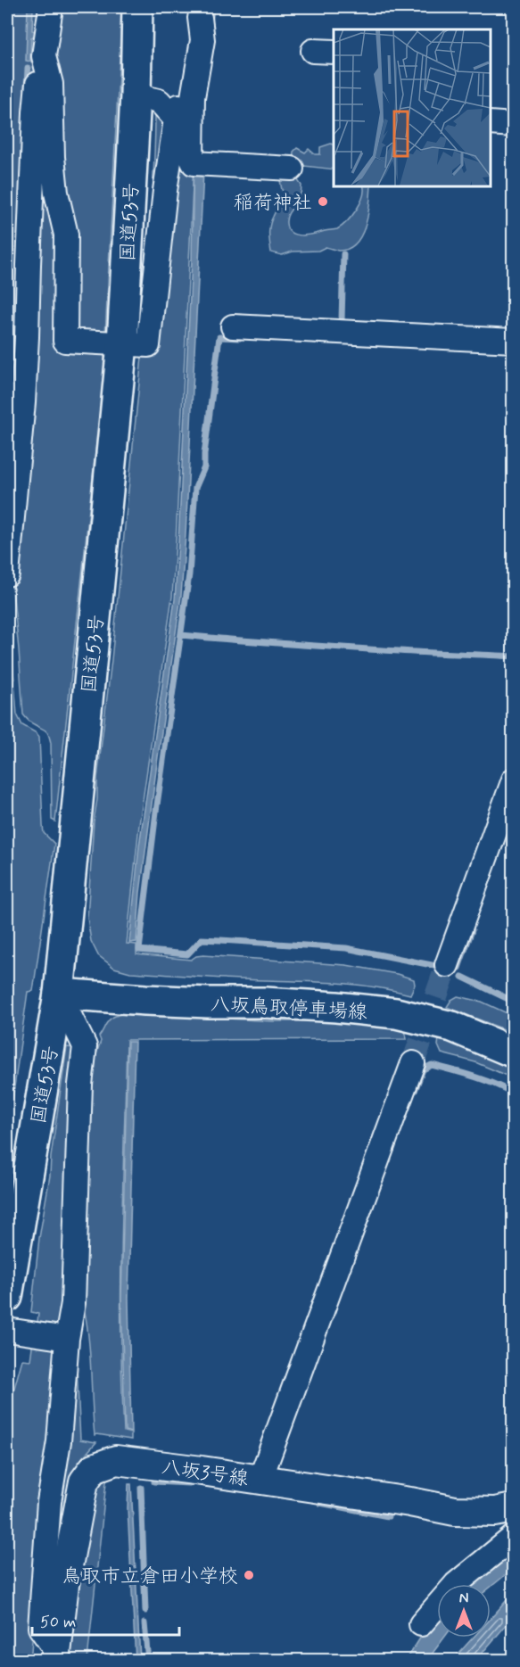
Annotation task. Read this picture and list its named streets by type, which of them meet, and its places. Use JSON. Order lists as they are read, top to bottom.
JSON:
{
  "streets": {
    "main road": ["国道53号", "八坂鳥取停車場線"],
    "street": ["八坂3号線"]
  },
  "crossings": [
    ["国道53号", "八坂鳥取停車場線"]
  ],
  "places": ["稲荷神社", "鳥取市立倉田小学校"],
  "scale_bar": "50 m",
  "north": "top"
}
